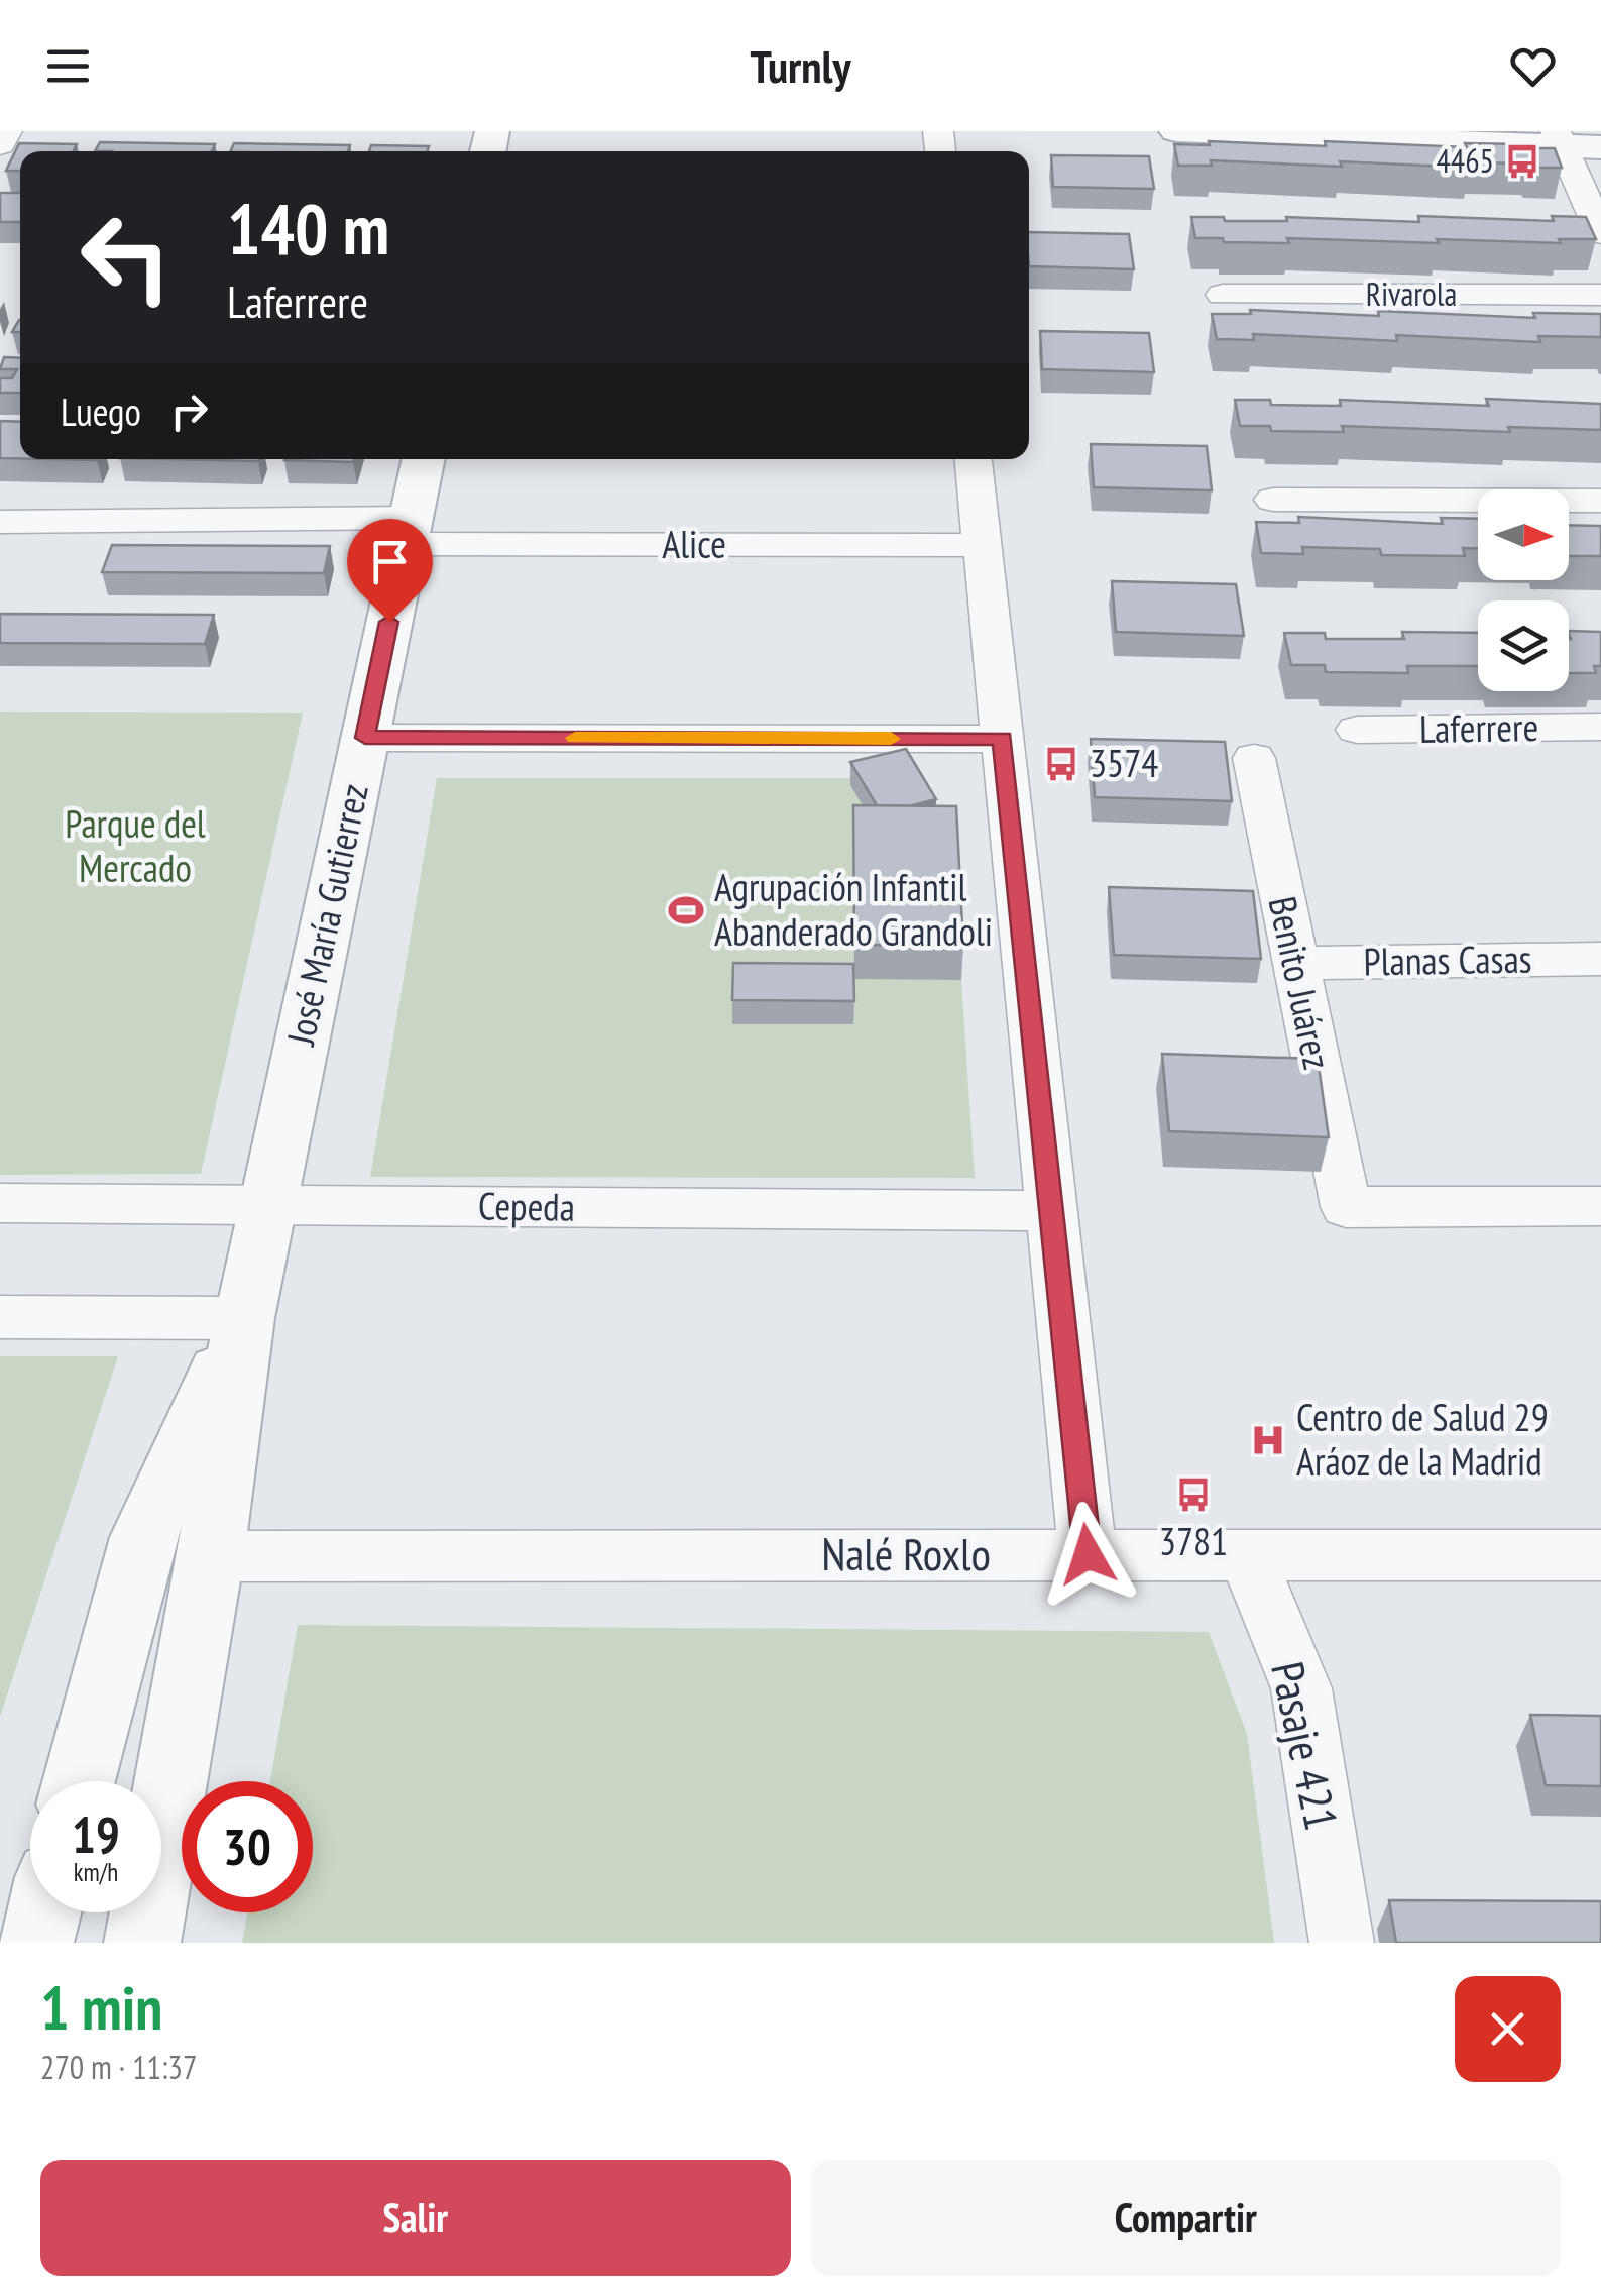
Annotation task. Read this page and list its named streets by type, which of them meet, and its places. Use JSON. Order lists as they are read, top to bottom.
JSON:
{
  "streets": {
    "street": [
      "Rivarola",
      "Alice",
      "Laferrere",
      "José María Gutierrez",
      "Planas Casas",
      "Benito Juárez",
      "Cepeda",
      "Nalé Roxlo",
      "Pasaje 421"
    ]
  },
  "crossings": [
    ["Alice", "José María Gutierrez"],
    ["José María Gutierrez", "Cepeda"],
    ["José María Gutierrez", "Nalé Roxlo"],
    ["Planas Casas", "Benito Juárez"],
    ["Nalé Roxlo", "Pasaje 421"]
  ],
  "parks": ["Parque del Mercado"],
  "places": {
    "bus stop": ["4465", "3574", "3781"],
    "sports": ["Agrupación Infantil Abanderado Grandoli"],
    "hospital": ["Centro de Salud 29 Aráoz de la Madrid"]
  },
  "north": "right",
  "page": {
    "header": "Turnly",
    "turn": ["140 m", "Laferrere"],
    "then": "Luego",
    "speed": "19 km/h",
    "limit": "30",
    "heading": ["1 min", "270 m · 11:37"],
    "buttons": ["Salir", "Compartir"]
  }
}
